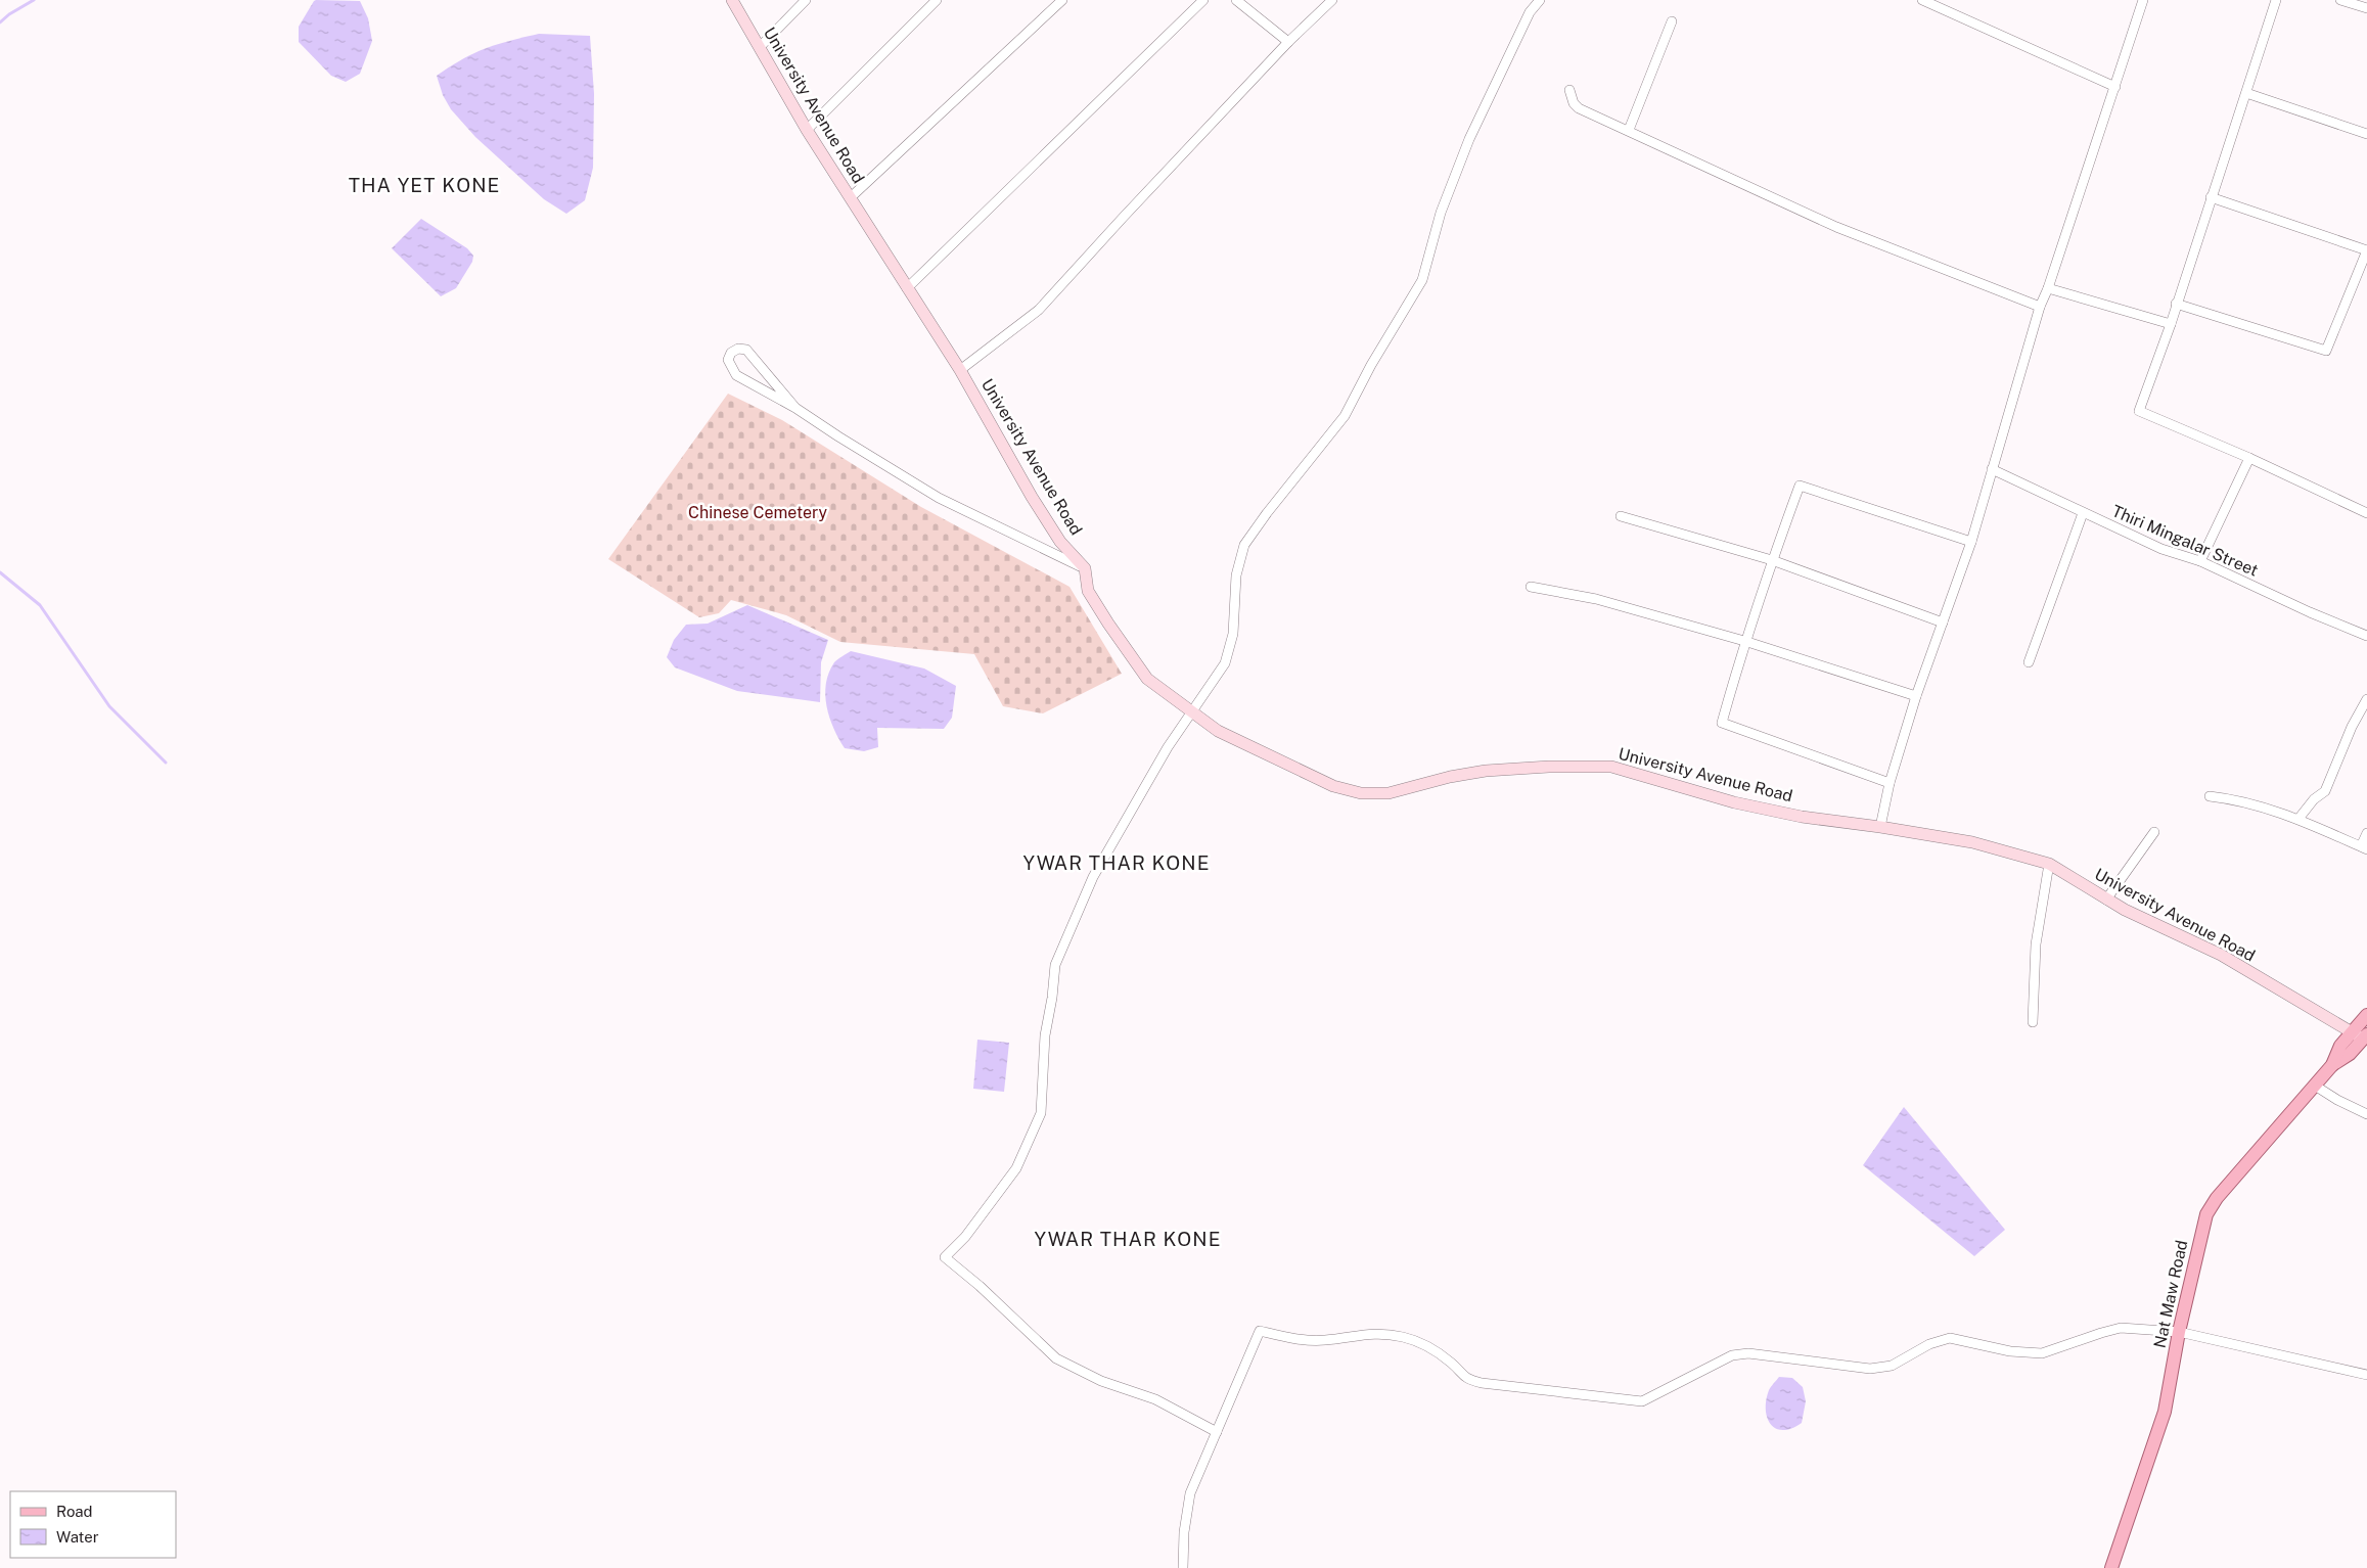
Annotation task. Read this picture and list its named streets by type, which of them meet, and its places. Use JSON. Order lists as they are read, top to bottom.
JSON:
{
  "streets": {
    "main road": ["University Avenue Road", "Nat Maw Road"],
    "street": ["Thiri Mingalar Street"]
  },
  "crossings": [
    ["University Avenue Road", "Nat Maw Road"]
  ],
  "districts": ["THA YET KONE", "YWAR THAR KONE", "YWAR THAR KONE"],
  "parks": ["Chinese Cemetery"],
  "legend": ["Road", "Water"]
}
